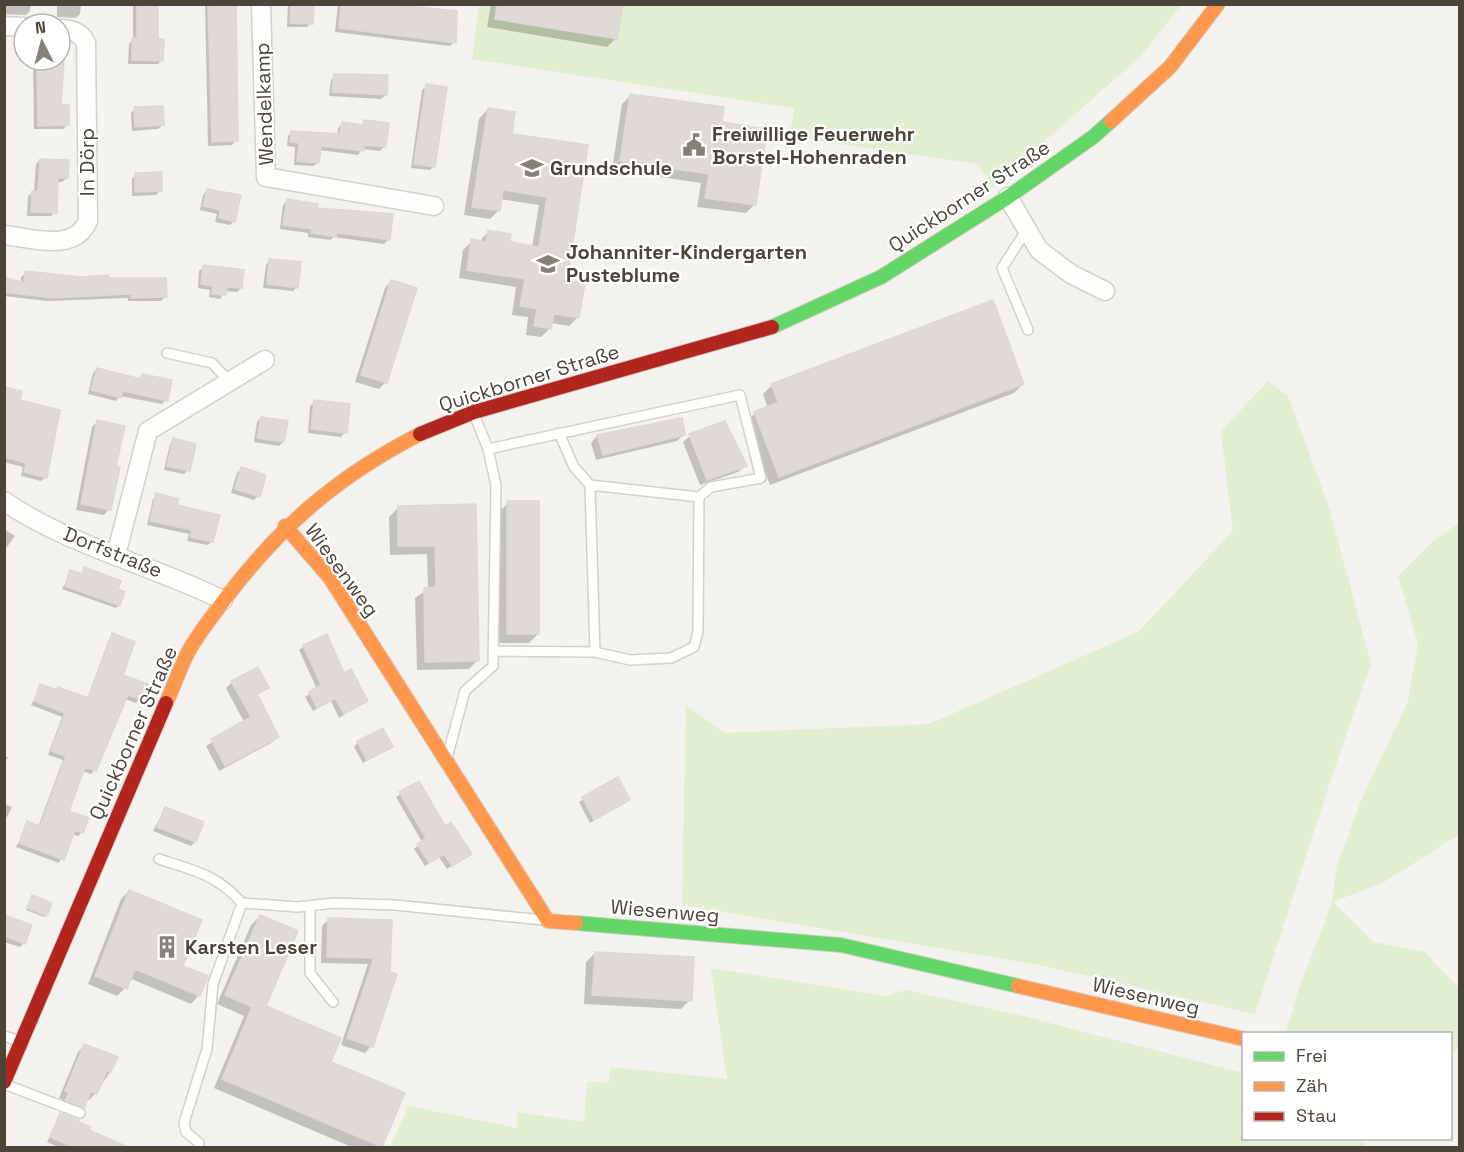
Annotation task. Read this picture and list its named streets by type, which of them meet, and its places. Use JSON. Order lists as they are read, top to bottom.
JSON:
{
  "streets": {
    "main road": ["Quickborner Straße", "Wiesenweg"],
    "street": ["Wendelkamp", "In Dörp", "Dorfstraße"]
  },
  "crossings": [
    ["Quickborner Straße", "Dorfstraße"],
    ["Quickborner Straße", "Wiesenweg"]
  ],
  "places": {
    "public building": ["Freiwillige Feuerwehr Borstel-Hohenraden"],
    "school or university": ["Grundschule", "Johanniter-Kindergarten Pusteblume"],
    "building": ["Karsten Leser"]
  },
  "legend": ["Frei", "Zäh", "Stau"],
  "north": "top"
}
